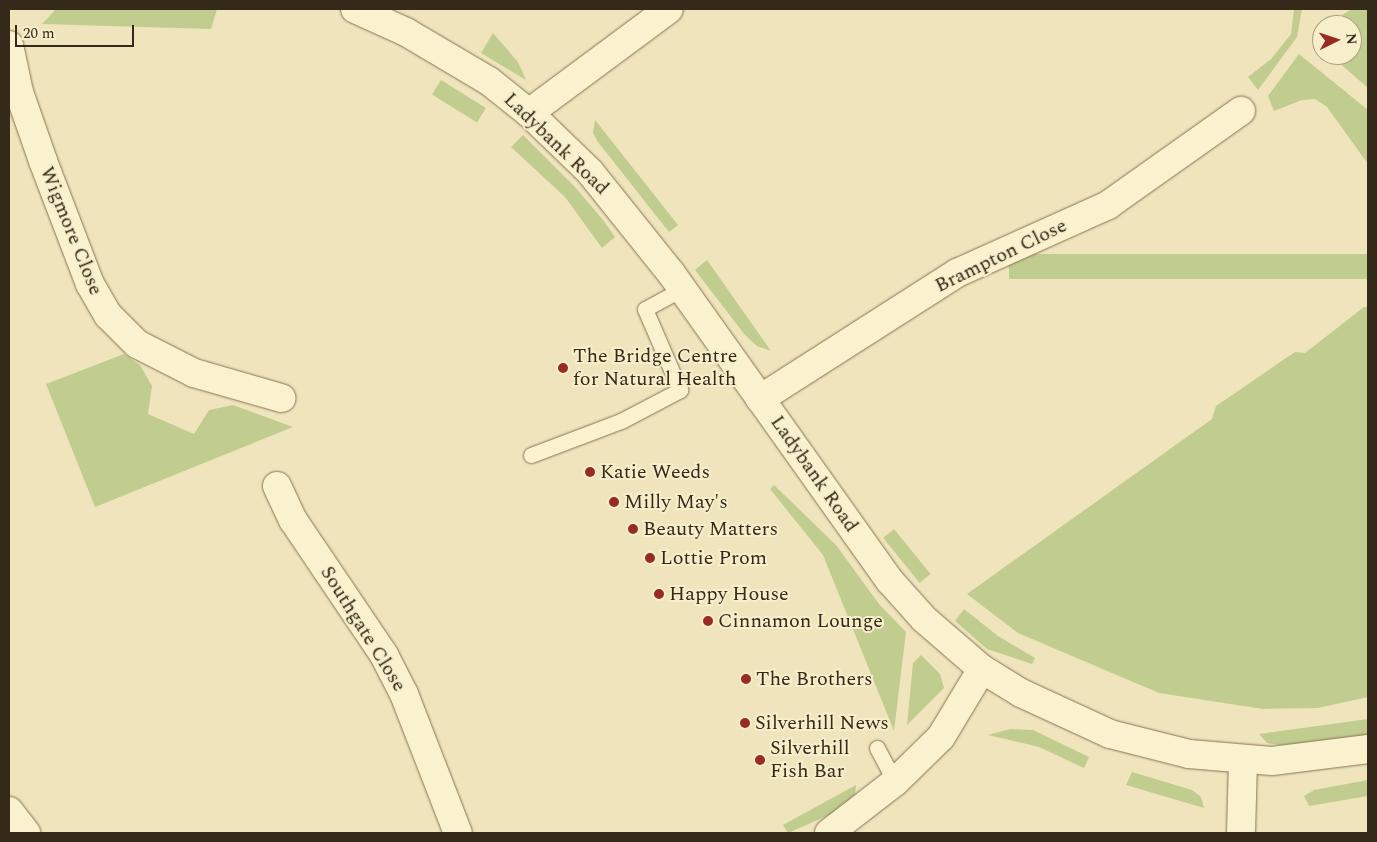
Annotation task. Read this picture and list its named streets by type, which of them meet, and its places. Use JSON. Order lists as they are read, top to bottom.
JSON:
{
  "streets": {
    "street": [
      "Ladybank Road",
      "Wigmore Close",
      "Brampton Close",
      "Southgate Close"
    ]
  },
  "crossings": [
    ["Ladybank Road", "Brampton Close"]
  ],
  "places": [
    "The Bridge Centre for Natural Health",
    "Katie Weeds",
    "Milly May's",
    "Beauty Matters",
    "Lottie Prom",
    "Happy House",
    "Cinnamon Lounge",
    "The Brothers",
    "Silverhill News",
    "Silverhill Fish Bar"
  ],
  "scale_bar": "20 m",
  "north": "right"
}
